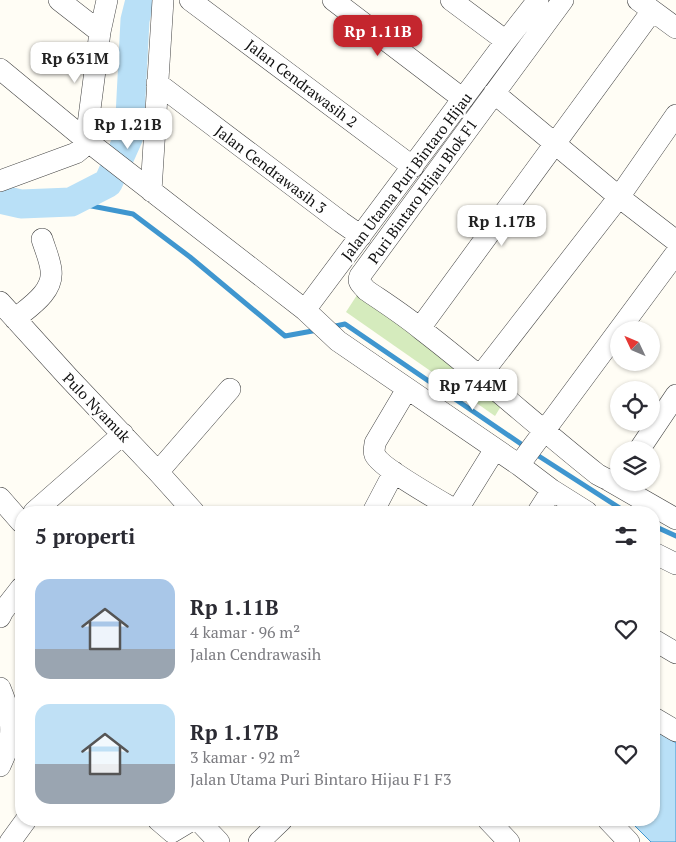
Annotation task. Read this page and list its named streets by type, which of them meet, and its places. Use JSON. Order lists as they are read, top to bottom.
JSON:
{
  "streets": {
    "street": [
      "Jalan Cendrawasih 2",
      "Jalan Cendrawasih 3",
      "Jalan Utama Puri Bintaro Hijau",
      "Puri Bintaro Hijau Blok F1",
      "Pulo Nyamuk"
    ]
  },
  "crossings": [
    ["Jalan Cendrawasih 2", "Jalan Utama Puri Bintaro Hijau"],
    ["Jalan Cendrawasih 3", "Jalan Utama Puri Bintaro Hijau"]
  ],
  "north": "top left",
  "page": {
    "price": [
      "Rp 1.11B",
      "Rp 631M",
      "Rp 1.21B",
      "Rp 1.17B",
      "Rp 744M"
    ],
    "heading": "5 properti",
    "list": [
      {
        "name": "Rp 1.11B",
        "note": "4 kamar · 96 m² · Jalan Cendrawasih"
      },
      {
        "name": "Rp 1.17B",
        "note": "3 kamar · 92 m² · Jalan Utama Puri Bintaro Hijau F1 F3"
      }
    ]
  }
}
